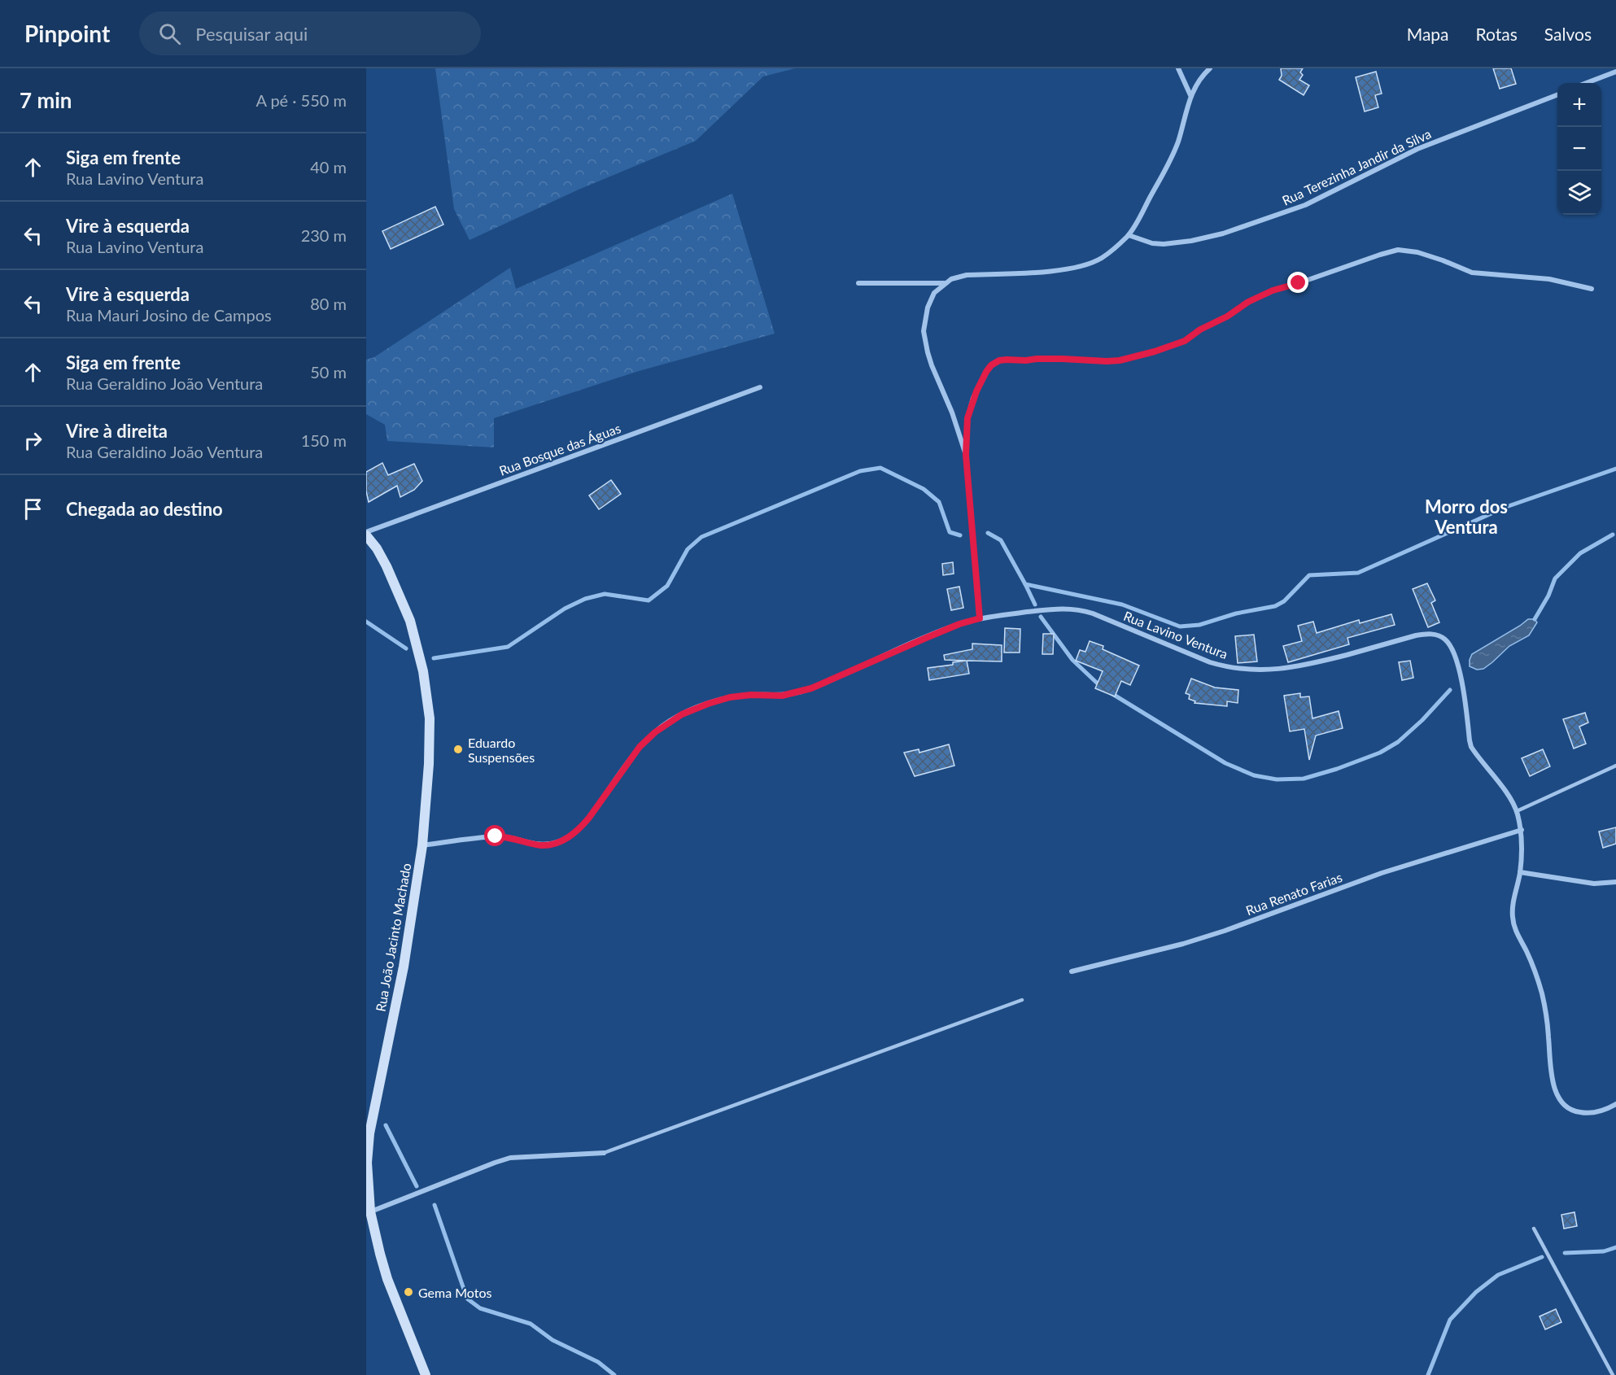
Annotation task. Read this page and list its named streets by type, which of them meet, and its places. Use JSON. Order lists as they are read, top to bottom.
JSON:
{
  "streets": {
    "main road": ["Rua João Jacinto Machado"],
    "street": [
      "Rua Terezinha Jandir da Silva",
      "Rua Bosque das Águas",
      "Rua Lavino Ventura",
      "Rua Renato Farias"
    ]
  },
  "crossings": [
    ["Rua Bosque das Águas", "Rua João Jacinto Machado"],
    ["Rua Lavino Ventura", "Rua Renato Farias"],
    ["Rua Lavino Ventura", "Rua João Jacinto Machado"]
  ],
  "districts": ["Morro dos Ventura"],
  "places": ["Eduardo Suspensões", "Gema Motos"],
  "page": {
    "header": "Pinpoint",
    "search": "Pesquisar aqui",
    "nav": ["Mapa", "Rotas", "Salvos"],
    "heading": ["7 min", "A pé · 550 m"],
    "map_buttons": ["+", "−"],
    "list": [
      ["Siga em frente", "Rua Lavino Ventura", "40 m"],
      ["Vire à esquerda", "Rua Lavino Ventura", "230 m"],
      ["Vire à esquerda", "Rua Mauri Josino de Campos", "80 m"],
      ["Siga em frente", "Rua Geraldino João Ventura", "50 m"],
      ["Vire à direita", "Rua Geraldino João Ventura", "150 m"],
      "Chegada ao destino"
    ]
  }
}
